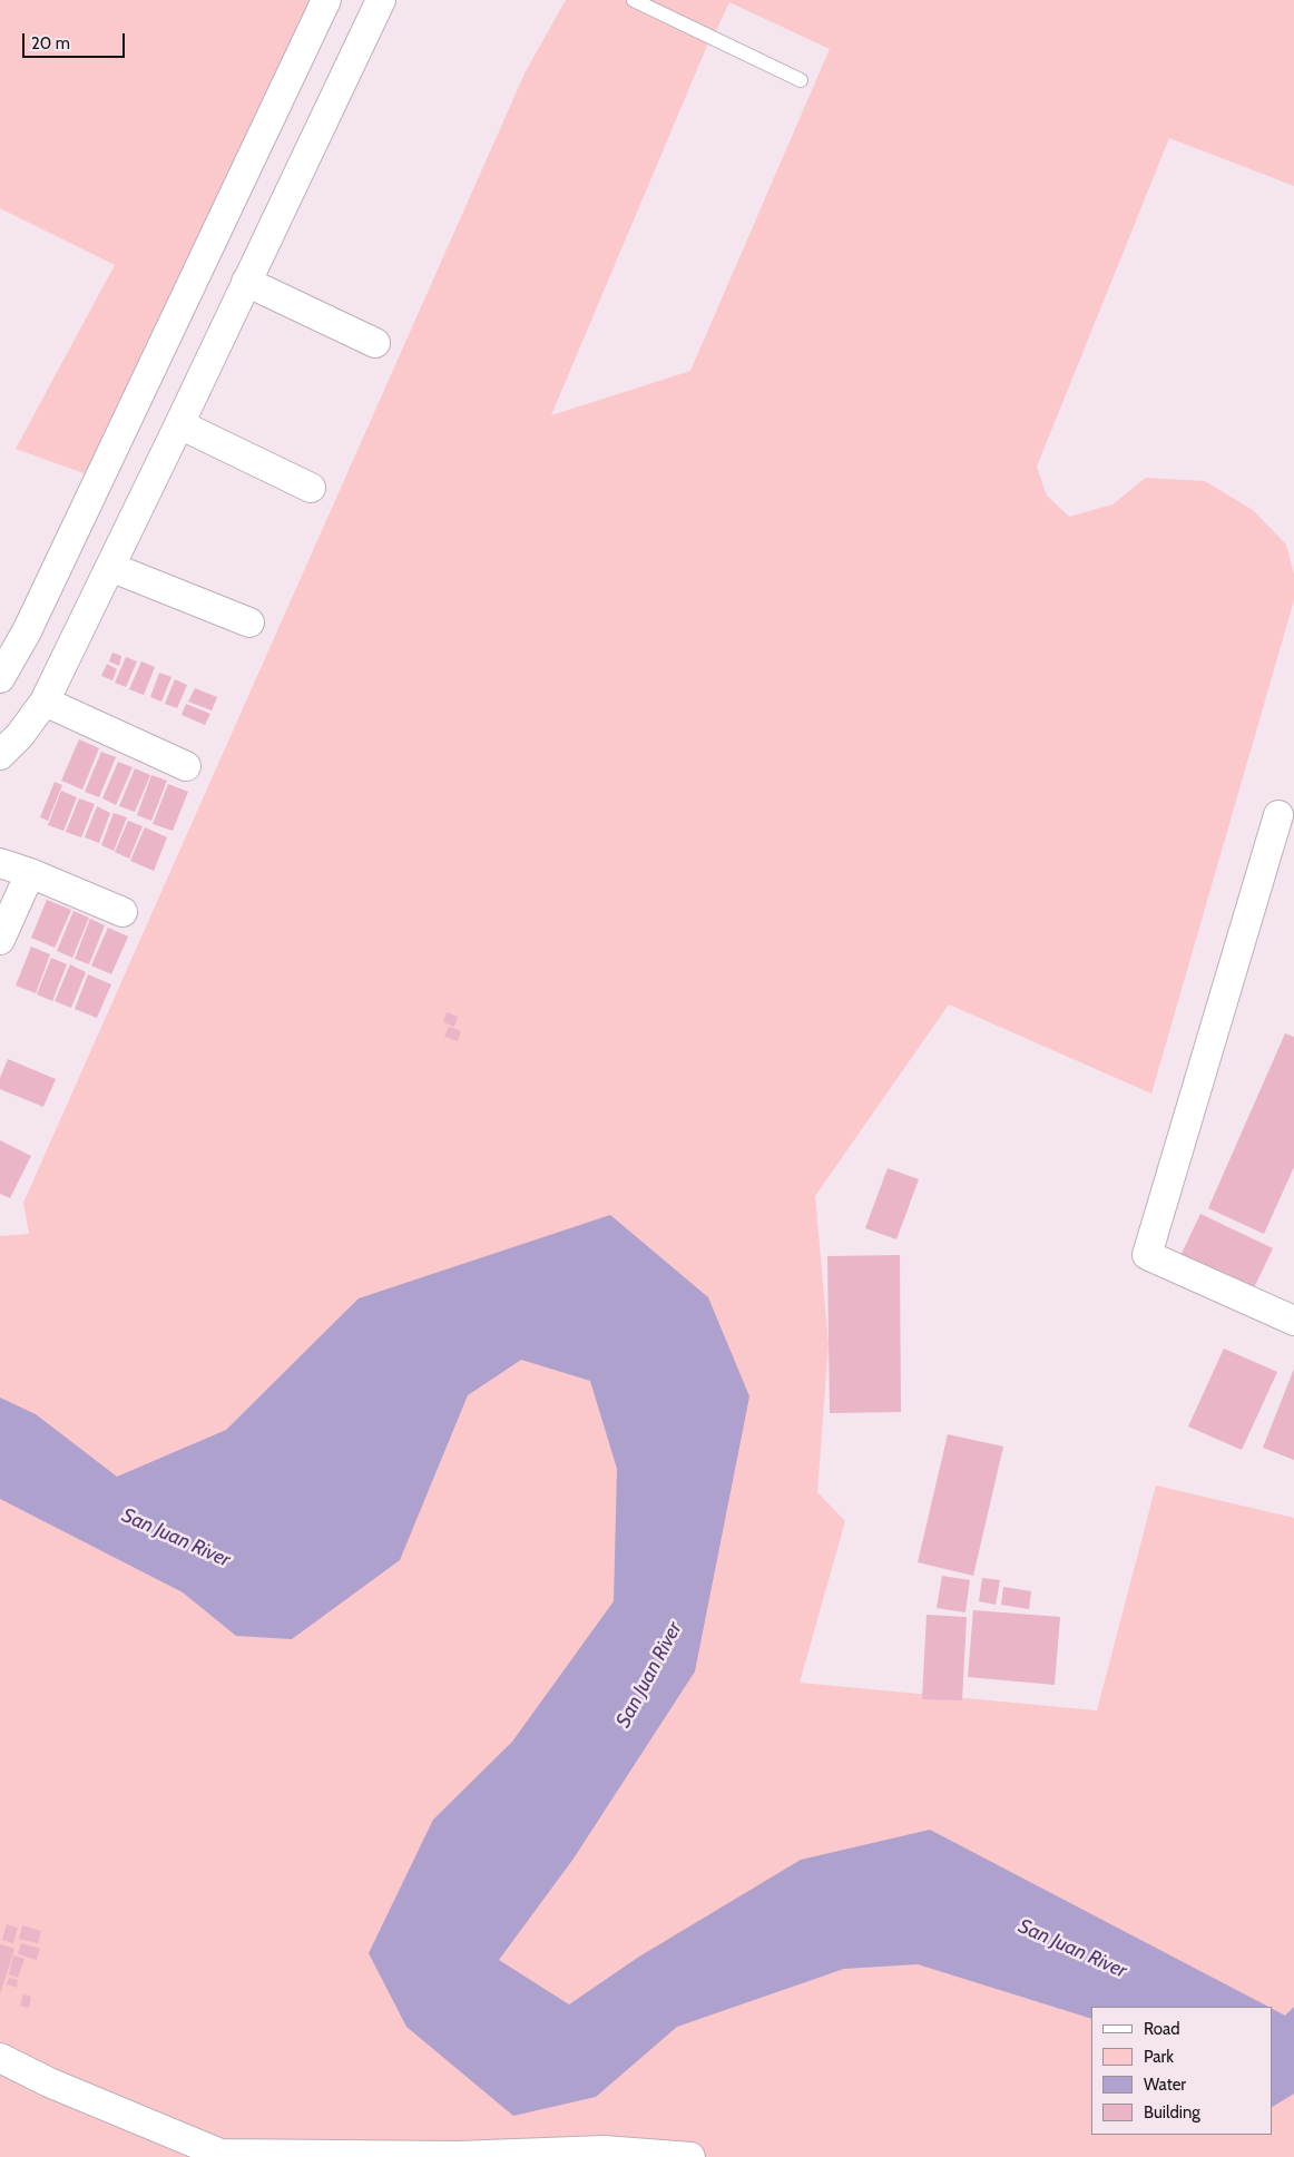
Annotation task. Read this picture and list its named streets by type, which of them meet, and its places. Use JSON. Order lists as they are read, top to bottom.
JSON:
{
  "water": ["San Juan River"],
  "legend": [
    "Road",
    "Park",
    "Water",
    "Building"
  ],
  "scale_bar": "20 m"
}
